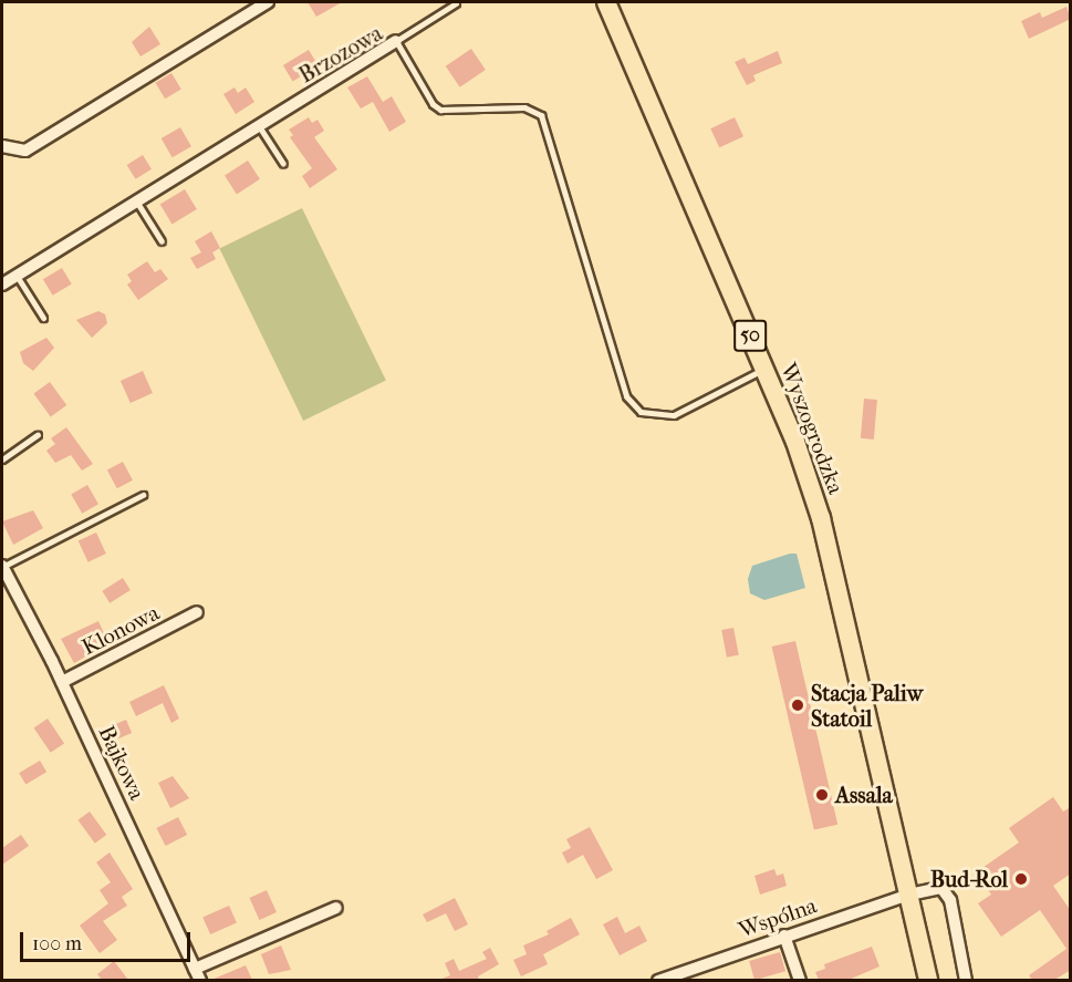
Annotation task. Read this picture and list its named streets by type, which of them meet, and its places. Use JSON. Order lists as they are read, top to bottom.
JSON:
{
  "streets": {
    "main road": ["50", "Wyszogrodzka"],
    "street": [
      "Brzozowa",
      "Klonowa",
      "Bajkowa",
      "Wspólna"
    ]
  },
  "crossings": [
    ["Brzozowa", "Wyszogrodzka"],
    ["Wyszogrodzka", "Wspólna"],
    ["Klonowa", "Bajkowa"]
  ],
  "places": ["Stacja Paliw Statoil", "Assala", "Bud-Rol"],
  "scale_bar": "100 m"
}
